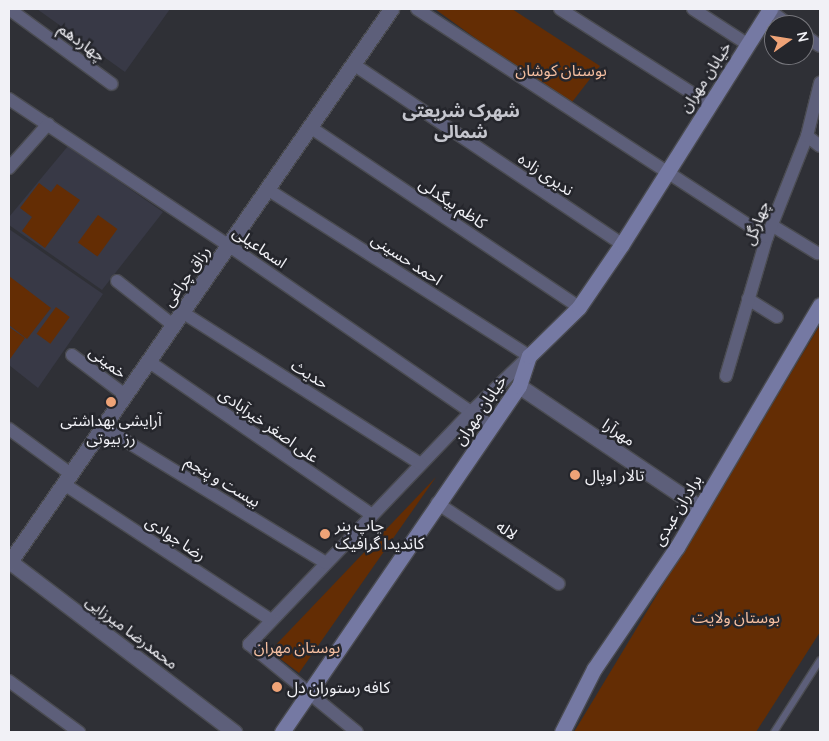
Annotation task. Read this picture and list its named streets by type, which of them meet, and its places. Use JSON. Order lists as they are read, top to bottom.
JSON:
{
  "streets": {
    "main road": ["خیابان مهران", "برادران عبدی"],
    "street": [
      "چهاردهم",
      "ندیری زاده",
      "کاظم بیگدلی",
      "چهارگل",
      "اسماعیلی",
      "احمد حسینی",
      "رزاق چراغی",
      "خمینی",
      "حدیث",
      "علی اصغر خیرآبادی",
      "مهرآرا",
      "بیست و پنجم",
      "لاله",
      "رضا جوادی",
      "محمدرضا میرزایی"
    ]
  },
  "crossings": [
    ["خیابان مهران", "ندیری زاده"],
    ["خیابان مهران", "کاظم بیگدلی"],
    ["خیابان مهران", "اسماعیلی"],
    ["خیابان مهران", "احمد حسینی"],
    ["خیابان مهران", "مهرآرا"],
    ["خیابان مهران", "لاله"],
    ["ندیری زاده", "رزاق چراغی"],
    ["کاظم بیگدلی", "رزاق چراغی"],
    ["اسماعیلی", "رزاق چراغی"],
    ["احمد حسینی", "رزاق چراغی"],
    ["رزاق چراغی", "خمینی"],
    ["رزاق چراغی", "حدیث"],
    ["رزاق چراغی", "علی اصغر خیرآبادی"],
    ["رزاق چراغی", "بیست و پنجم"],
    ["رزاق چراغی", "رضا جوادی"],
    ["رزاق چراغی", "محمدرضا میرزایی"],
    ["مهرآرا", "برادران عبدی"]
  ],
  "districts": ["شهرک شریعتی شمالی"],
  "parks": ["بوستان کوشان", "بوستان ولایت", "بوستان مهران"],
  "places": [
    "آرایشی بهداشتی رز بیوتی",
    "تالار اوپال",
    "چاپ بنر کاندیدا گرافیک",
    "کافه رستوران دل"
  ],
  "north": "right"
}
